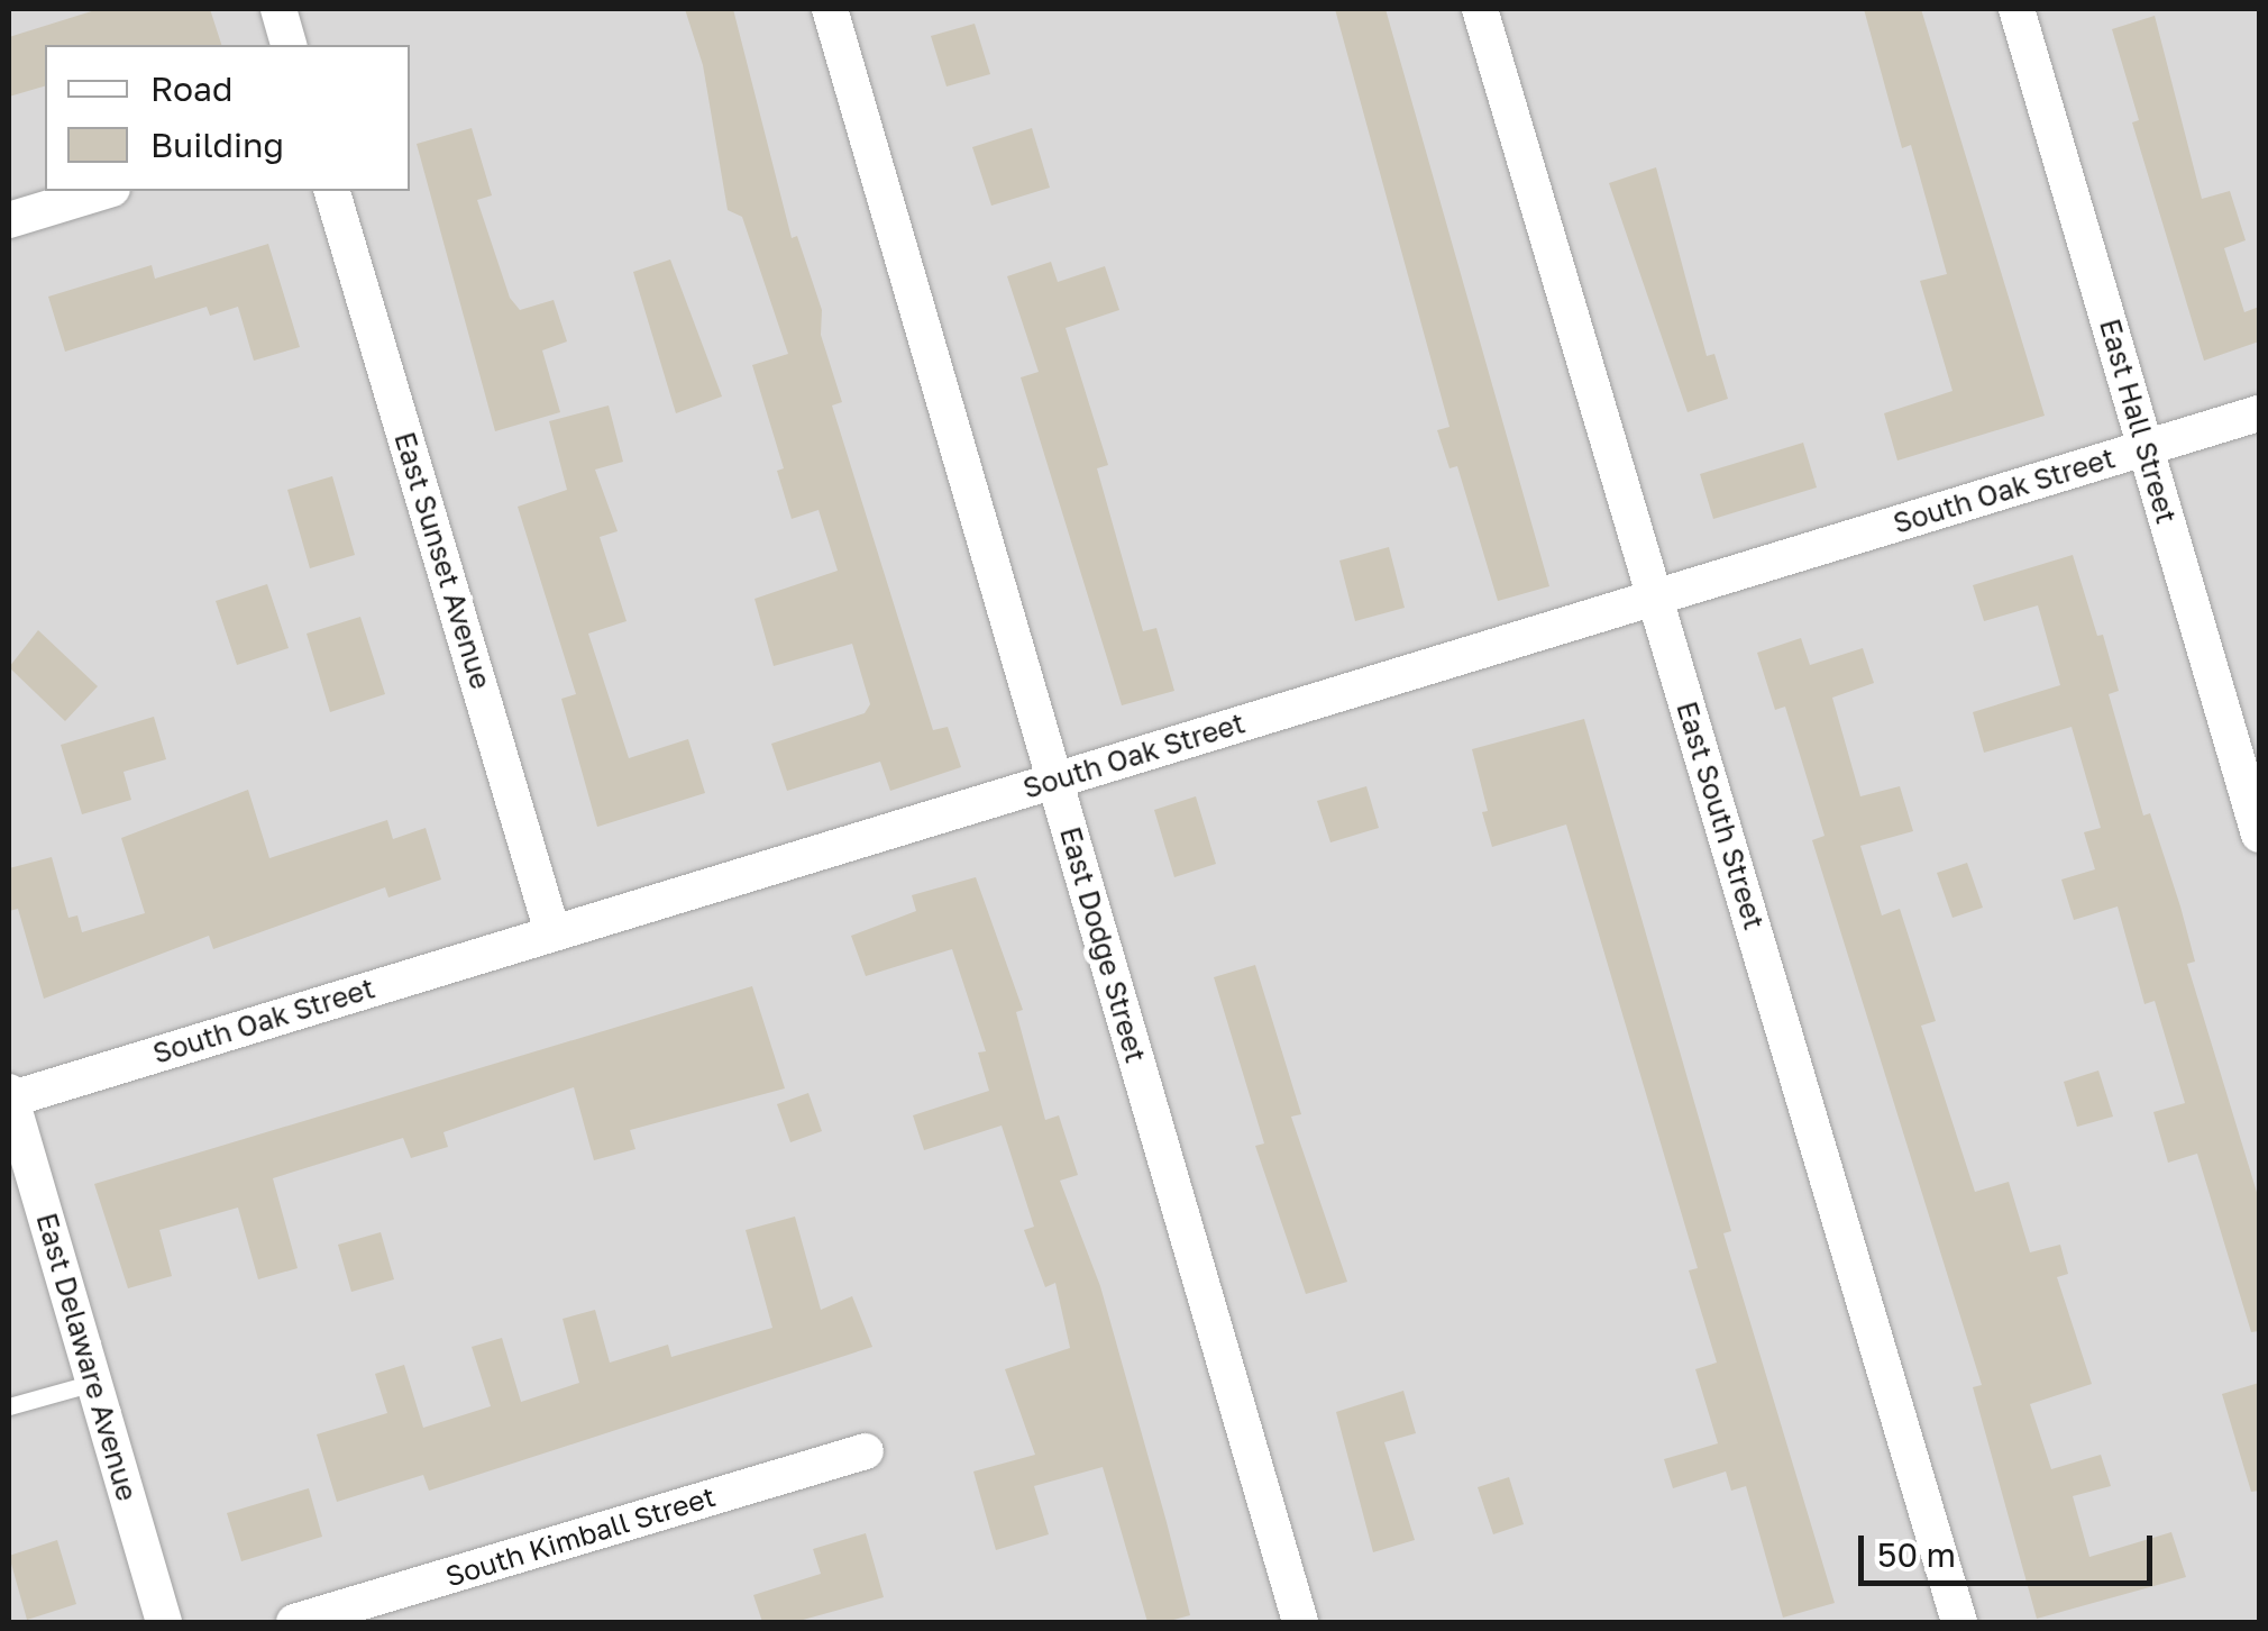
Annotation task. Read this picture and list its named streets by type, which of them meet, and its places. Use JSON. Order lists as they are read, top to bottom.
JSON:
{
  "streets": {
    "street": [
      "East Hall Street",
      "South Oak Street",
      "East Sunset Avenue",
      "East South Street",
      "East Dodge Street",
      "East Delaware Avenue",
      "South Kimball Street"
    ]
  },
  "crossings": [
    ["East Hall Street", "South Oak Street"],
    ["South Oak Street", "East Sunset Avenue"],
    ["South Oak Street", "East South Street"],
    ["South Oak Street", "East Dodge Street"],
    ["South Oak Street", "East Delaware Avenue"]
  ],
  "legend": ["Road", "Building"],
  "scale_bar": "50 m"
}
